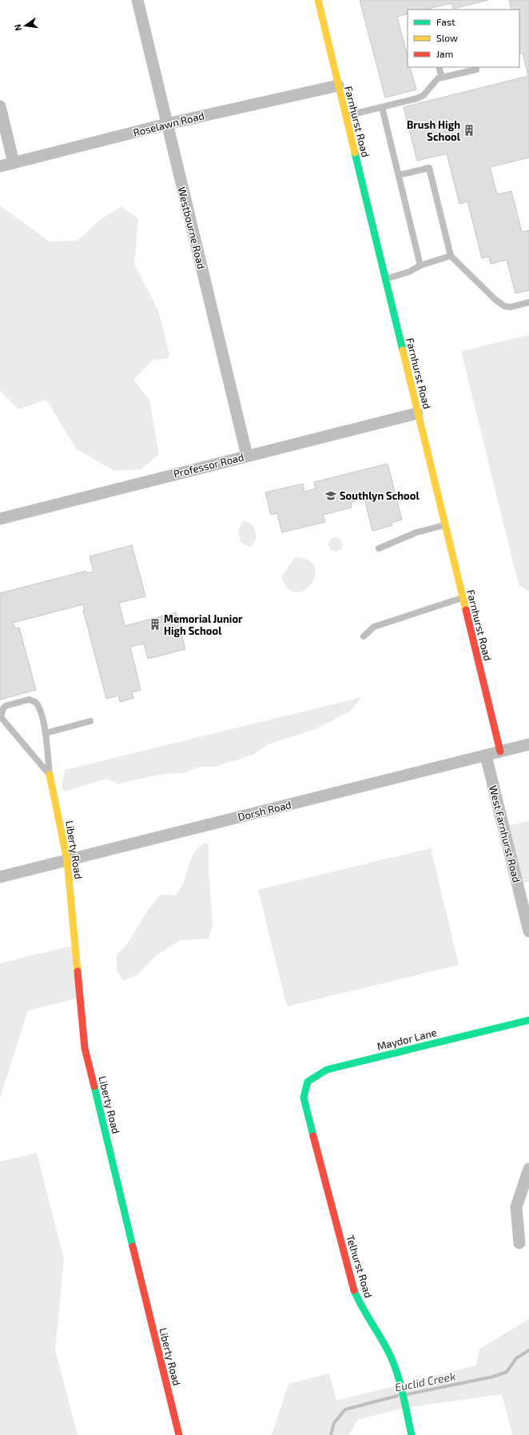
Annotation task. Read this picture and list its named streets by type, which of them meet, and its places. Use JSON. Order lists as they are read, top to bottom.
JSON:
{
  "streets": {
    "street": [
      "Farnhurst Road",
      "Roselawn Road",
      "Westbourne Road",
      "Professor Road",
      "Dorsh Road",
      "West Farnhurst Road",
      "Liberty Road",
      "Maydor Lane",
      "Telhurst Road"
    ]
  },
  "crossings": [
    ["Farnhurst Road", "Roselawn Road"],
    ["Farnhurst Road", "Professor Road"],
    ["Farnhurst Road", "Dorsh Road"],
    ["Roselawn Road", "Westbourne Road"],
    ["Westbourne Road", "Professor Road"],
    ["Dorsh Road", "West Farnhurst Road"],
    ["Dorsh Road", "Liberty Road"],
    ["Maydor Lane", "Telhurst Road"]
  ],
  "water": ["Euclid Creek"],
  "places": {
    "building": ["Brush High School", "Memorial Junior High School"],
    "school or university": ["Southlyn School"]
  },
  "legend": ["Fast", "Slow", "Jam"],
  "north": "left"
}
